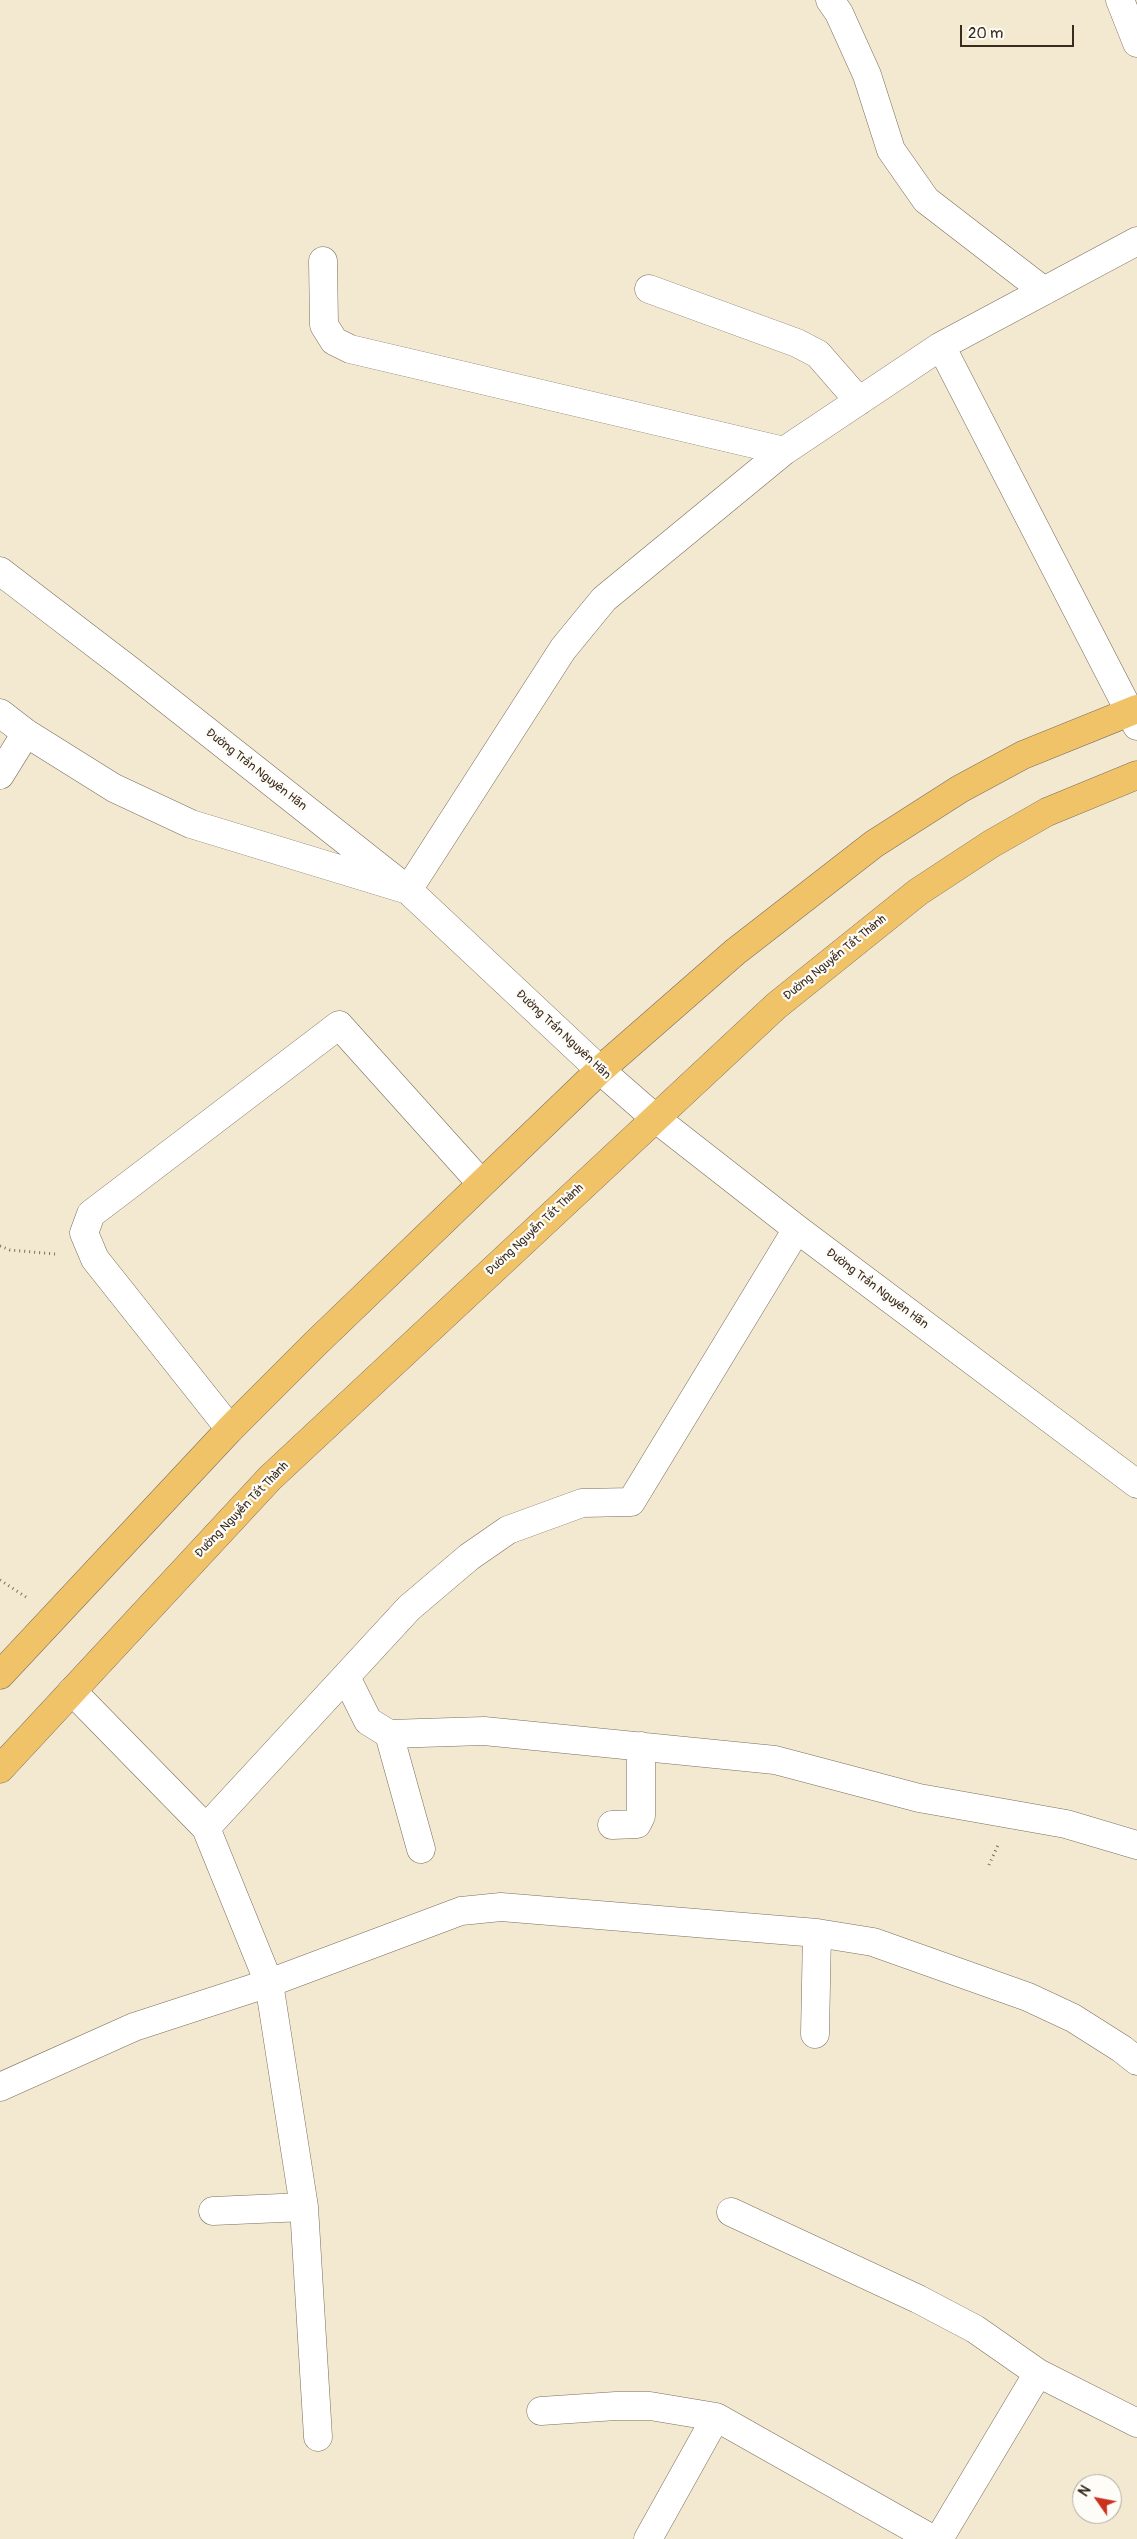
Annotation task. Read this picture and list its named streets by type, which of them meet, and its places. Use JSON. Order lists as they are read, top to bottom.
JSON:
{
  "streets": {
    "main road": ["Đường Nguyễn Tất Thành"],
    "street": ["Đường Trần Nguyên Hãn"]
  },
  "crossings": [
    ["Đường Trần Nguyên Hãn", "Đường Nguyễn Tất Thành"]
  ],
  "scale_bar": "20 m",
  "north": "top left"
}
